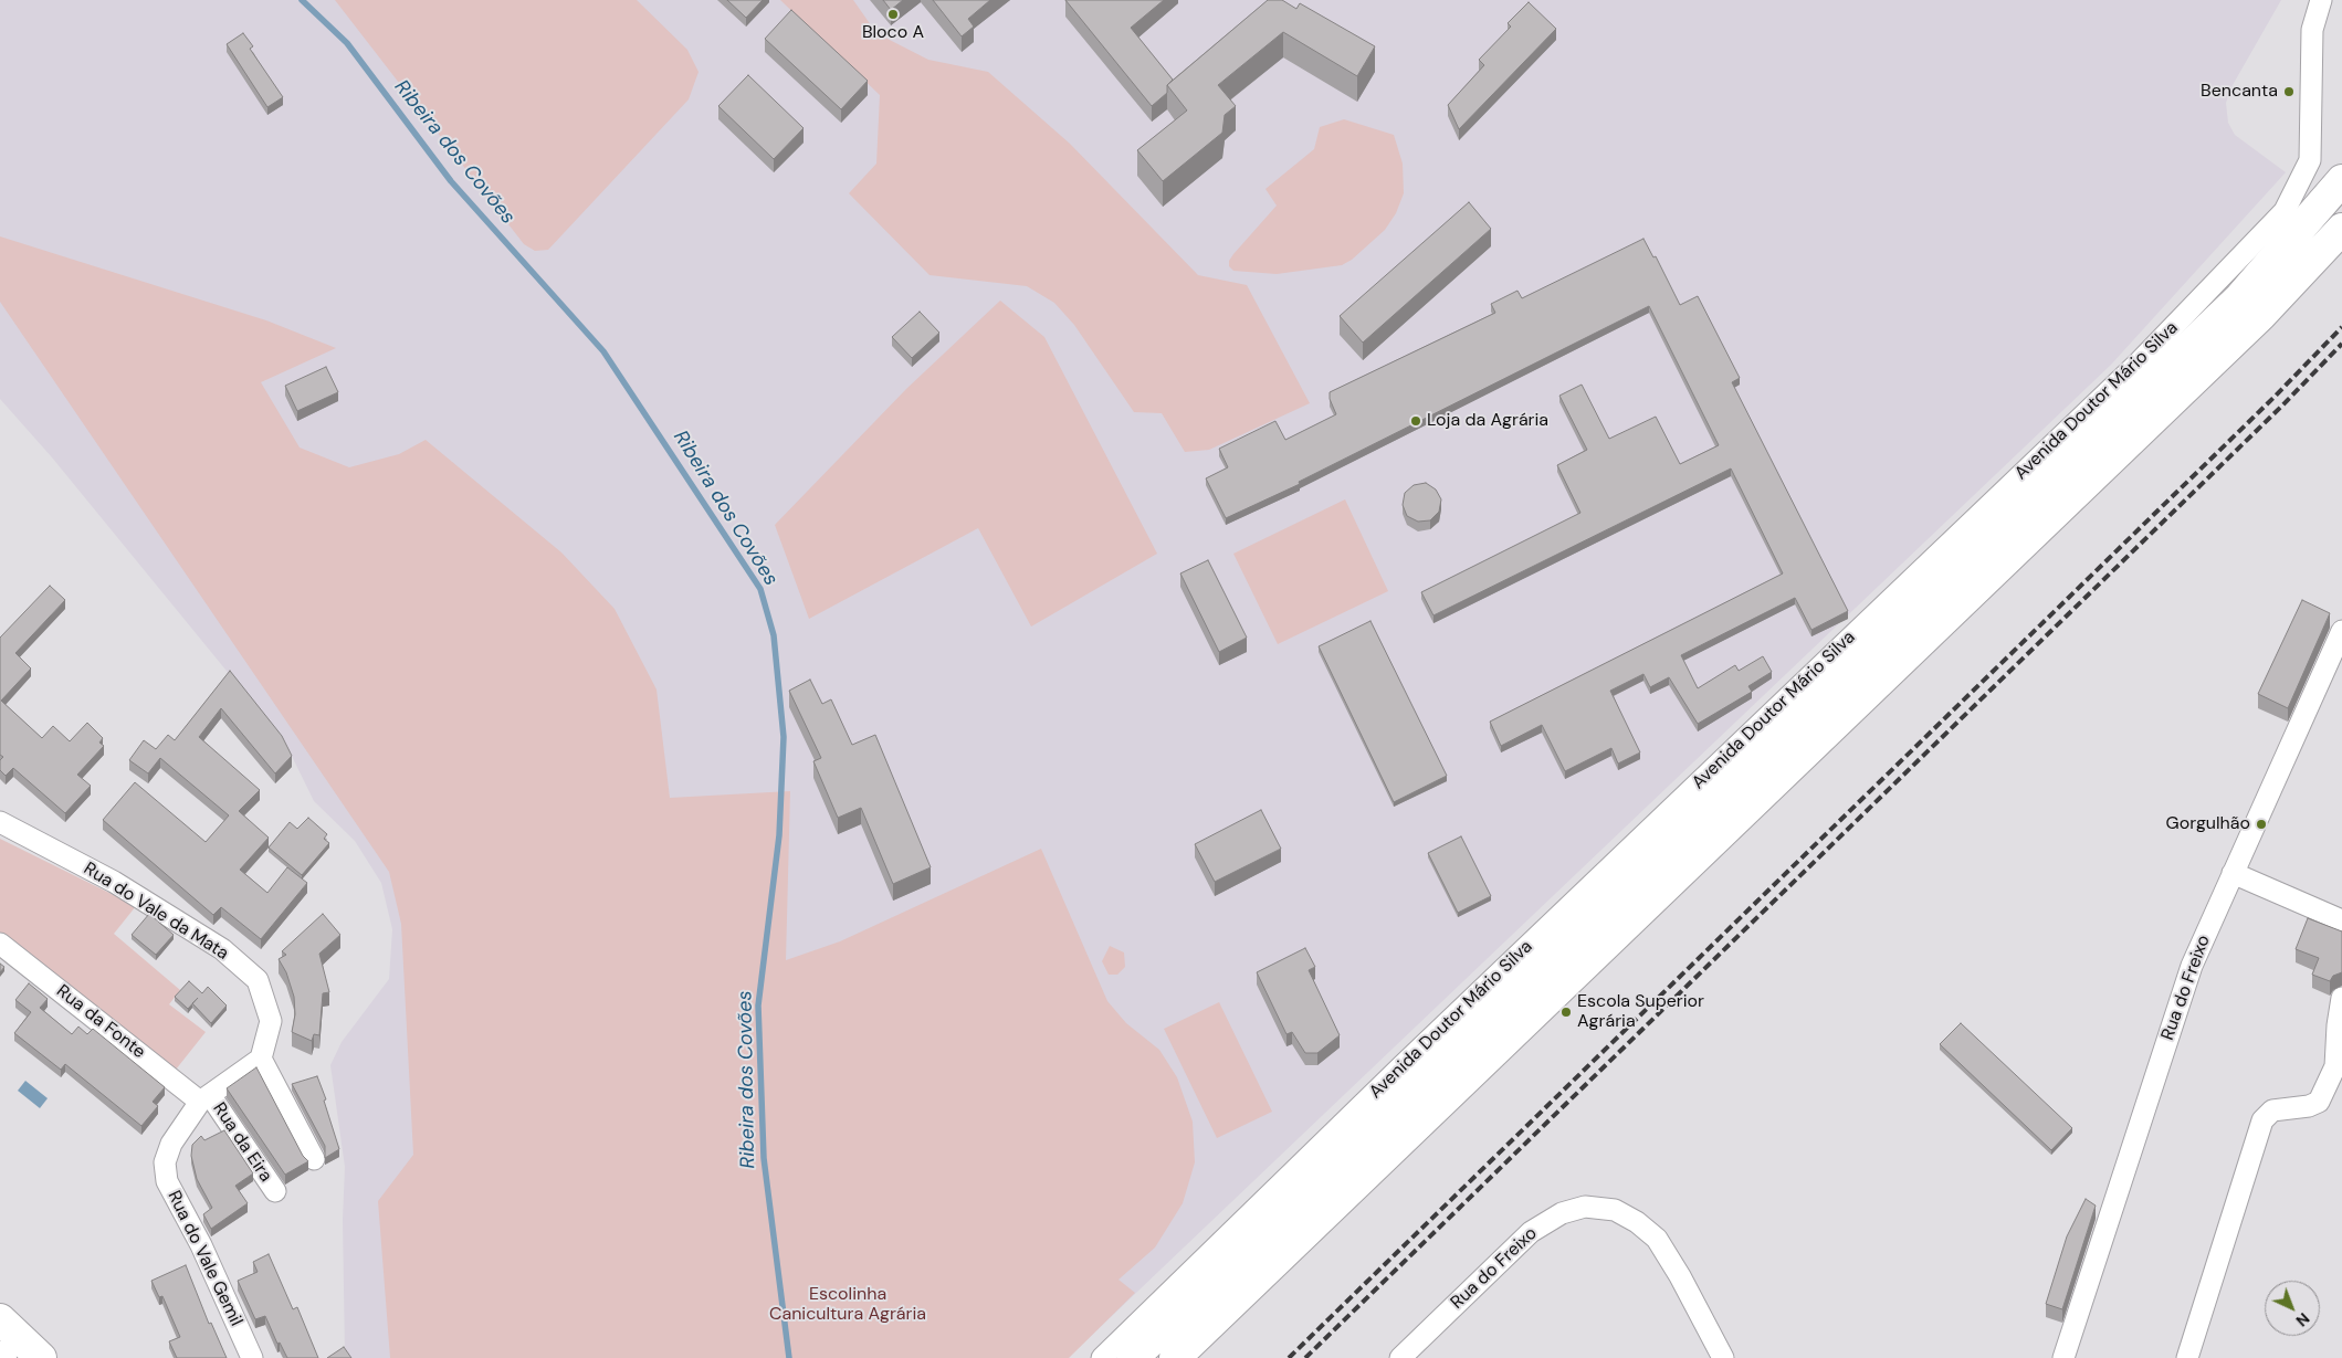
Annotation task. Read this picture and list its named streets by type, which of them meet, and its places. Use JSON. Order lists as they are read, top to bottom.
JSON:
{
  "streets": {
    "street": [
      "Avenida Doutor Mário Silva",
      "Rua do Vale da Mata",
      "Rua do Freixo",
      "Rua da Fonte",
      "Rua da Eira",
      "Rua do Vale Gemil"
    ]
  },
  "crossings": [
    ["Rua da Fonte", "Rua da Eira"],
    ["Rua da Fonte", "Rua do Vale Gemil"],
    ["Rua da Eira", "Rua do Vale Gemil"]
  ],
  "water": ["Ribeira dos Covões"],
  "parks": ["Escolinha Canicultura Agrária"],
  "places": [
    "Bloco A",
    "Bencanta",
    "Loja da Agrária",
    "Gorgulhão",
    "Escola Superior Agrária"
  ],
  "north": "bottom right"
}
